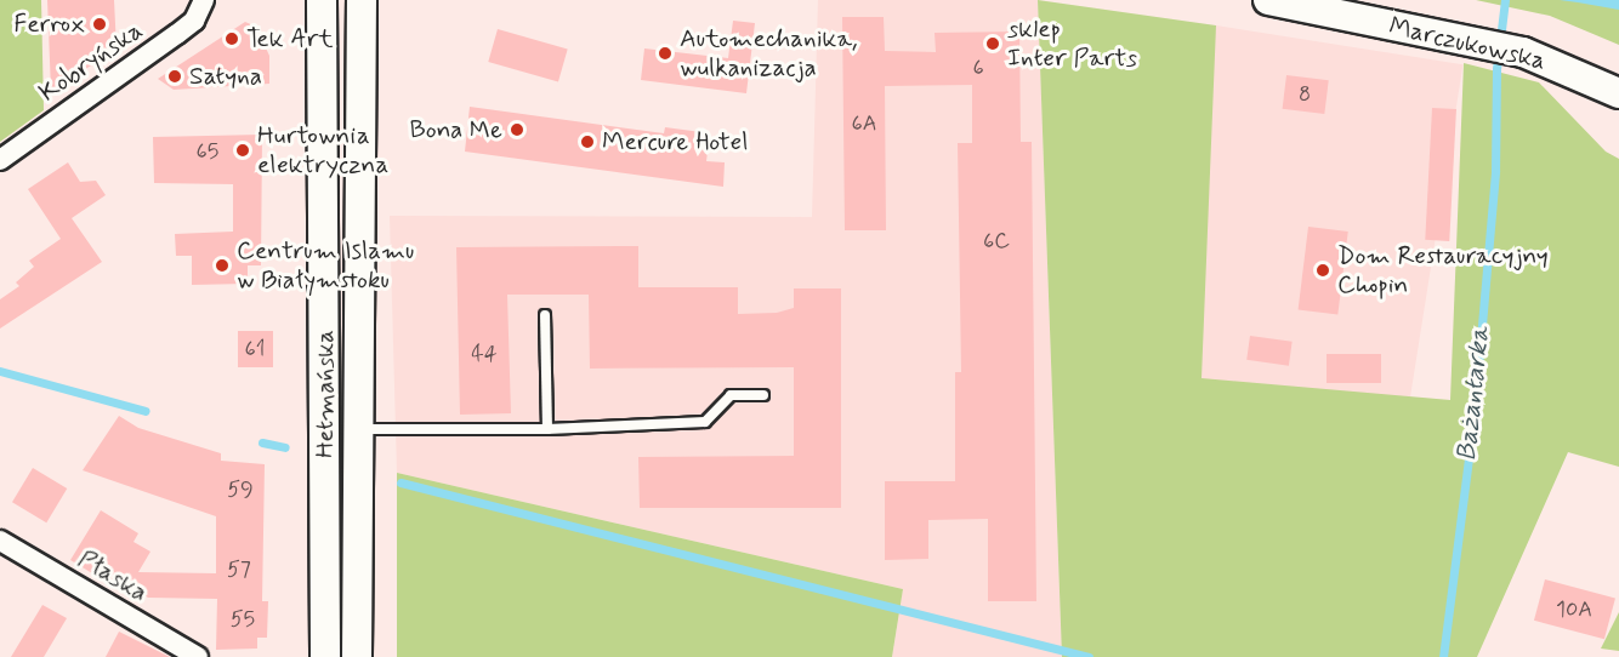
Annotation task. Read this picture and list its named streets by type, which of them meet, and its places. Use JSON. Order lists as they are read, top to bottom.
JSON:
{
  "streets": {
    "main road": ["Marczukowska", "Hetmańska"],
    "street": ["Kobryńska", "Płaska"]
  },
  "water": ["Bażantarka"],
  "places": [
    "Ferrox",
    "Tek Art",
    "sklep Inter Parts",
    "Automechanika, wulkanizacja",
    "Satyna",
    "Bona Me",
    "Mercure Hotel",
    "Hurtownia elektryczna",
    "Centrum Islamu w Białymstoku",
    "Dom Restauracyjny Chopin"
  ],
  "house_numbers": [
    "6",
    "8",
    "6A",
    "65",
    "6C",
    "61",
    "44",
    "59",
    "57",
    "10A",
    "55"
  ]
}
